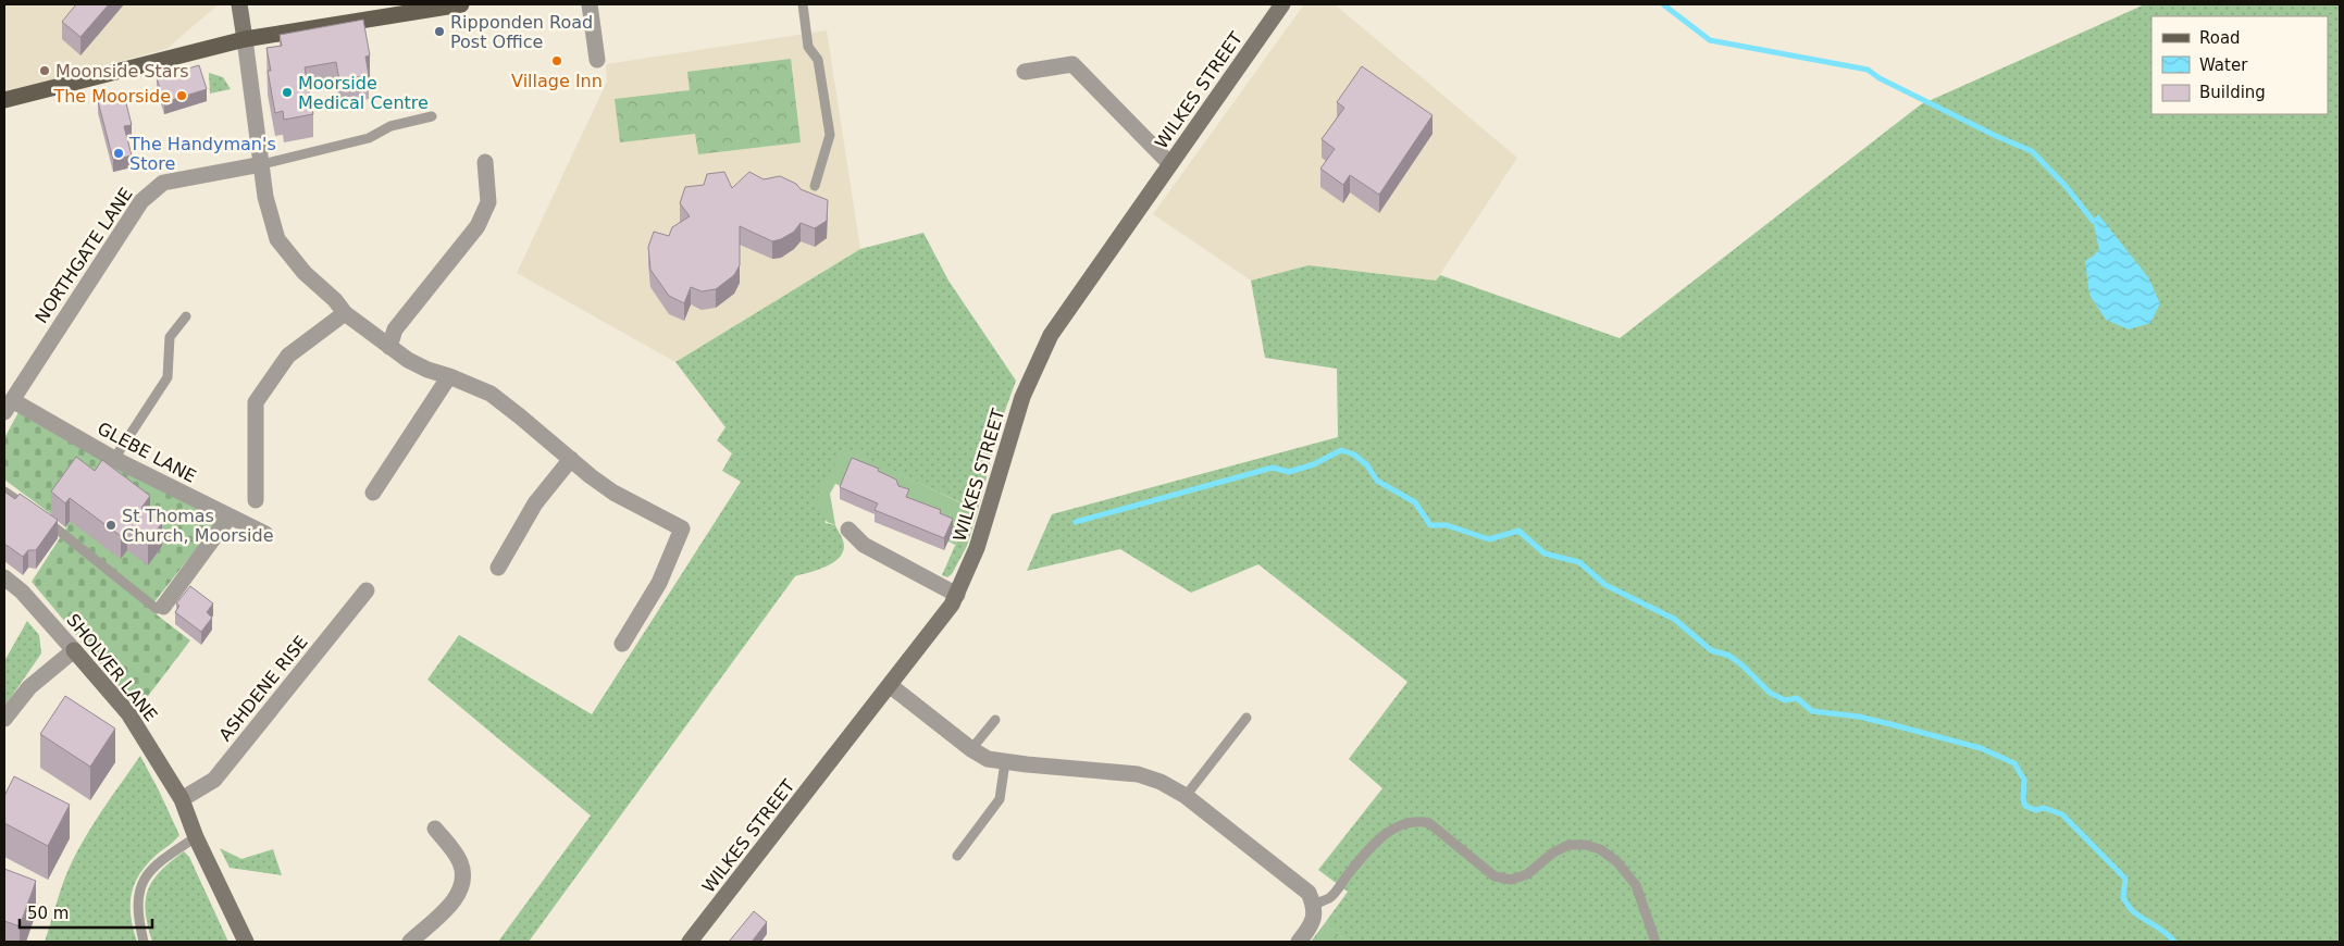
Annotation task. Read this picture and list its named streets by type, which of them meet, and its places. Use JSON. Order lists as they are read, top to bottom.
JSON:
{
  "streets": {
    "street": [
      "WILKES STREET",
      "NORTHGATE LANE",
      "GLEBE LANE",
      "SHOLVER LANE",
      "ASHDENE RISE"
    ]
  },
  "crossings": [
    ["NORTHGATE LANE", "GLEBE LANE"],
    ["SHOLVER LANE", "ASHDENE RISE"]
  ],
  "places": [
    "Ripponden Road Post Office",
    "Village Inn",
    "Moonside Stars",
    "Moorside Medical Centre",
    "The Moorside",
    "The Handyman's Store",
    "St Thomas Church, Moorside"
  ],
  "legend": ["Road", "Water", "Building"],
  "scale_bar": "50 m"
}
